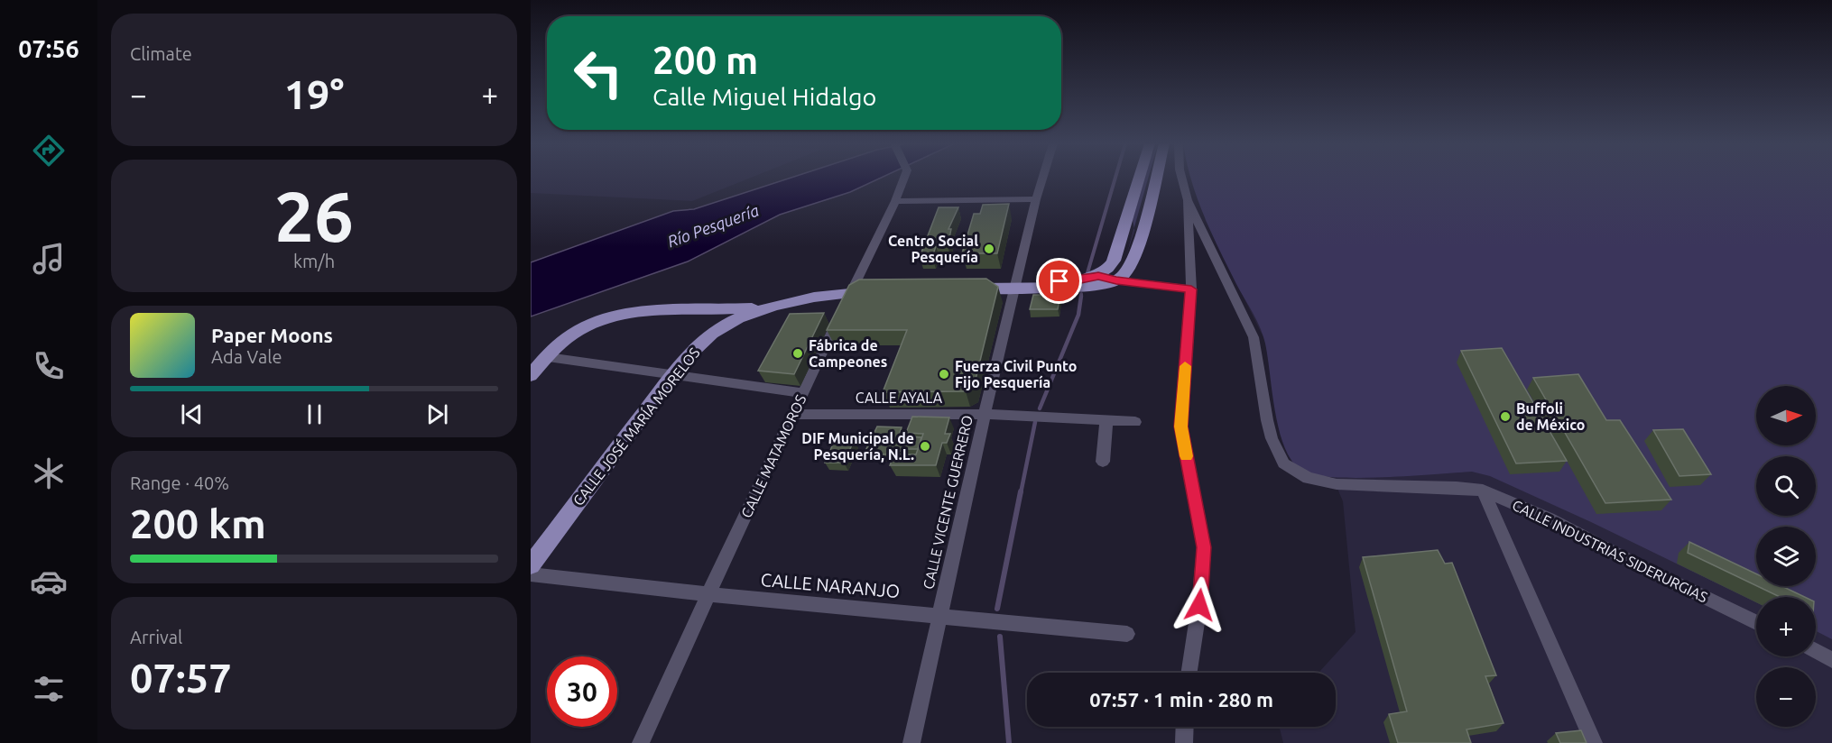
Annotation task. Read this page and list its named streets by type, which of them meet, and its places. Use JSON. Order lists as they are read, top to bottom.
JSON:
{
  "streets": {
    "main road": ["CALLE JOSÉ MARÍA MORELOS"],
    "street": [
      "CALLE AYALA",
      "CALLE MATAMOROS",
      "CALLE VICENTE GUERRERO",
      "CALLE INDUSTRIAS SIDERURGIAS",
      "CALLE NARANJO"
    ]
  },
  "crossings": [
    ["CALLE AYALA", "CALLE MATAMOROS"],
    ["CALLE AYALA", "CALLE VICENTE GUERRERO"],
    ["CALLE JOSÉ MARÍA MORELOS", "CALLE MATAMOROS"],
    ["CALLE MATAMOROS", "CALLE NARANJO"],
    ["CALLE VICENTE GUERRERO", "CALLE NARANJO"]
  ],
  "water": ["Río Pesquería"],
  "places": [
    "Centro Social Pesquería",
    "Fábrica de Campeones",
    "Fuerza Civil Punto Fijo Pesquería",
    "Buffoli de México",
    "DIF Municipal de Pesquería, N.L."
  ],
  "north": "right",
  "page": {
    "tabs": "07:56",
    "tile": [
      "Climate",
      ["26", "km/h"],
      ["Range · 40%", "200 km"],
      ["Arrival", "07:57"]
    ],
    "turn": ["200 m", "Calle Miguel Hidalgo"],
    "heat": ["−", "19°", "+"],
    "song": ["Paper Moons", "Ada Vale"],
    "map_buttons": ["+", "−"],
    "limit": "30",
    "trip": "07:57 · 1 min · 280 m"
  }
}
